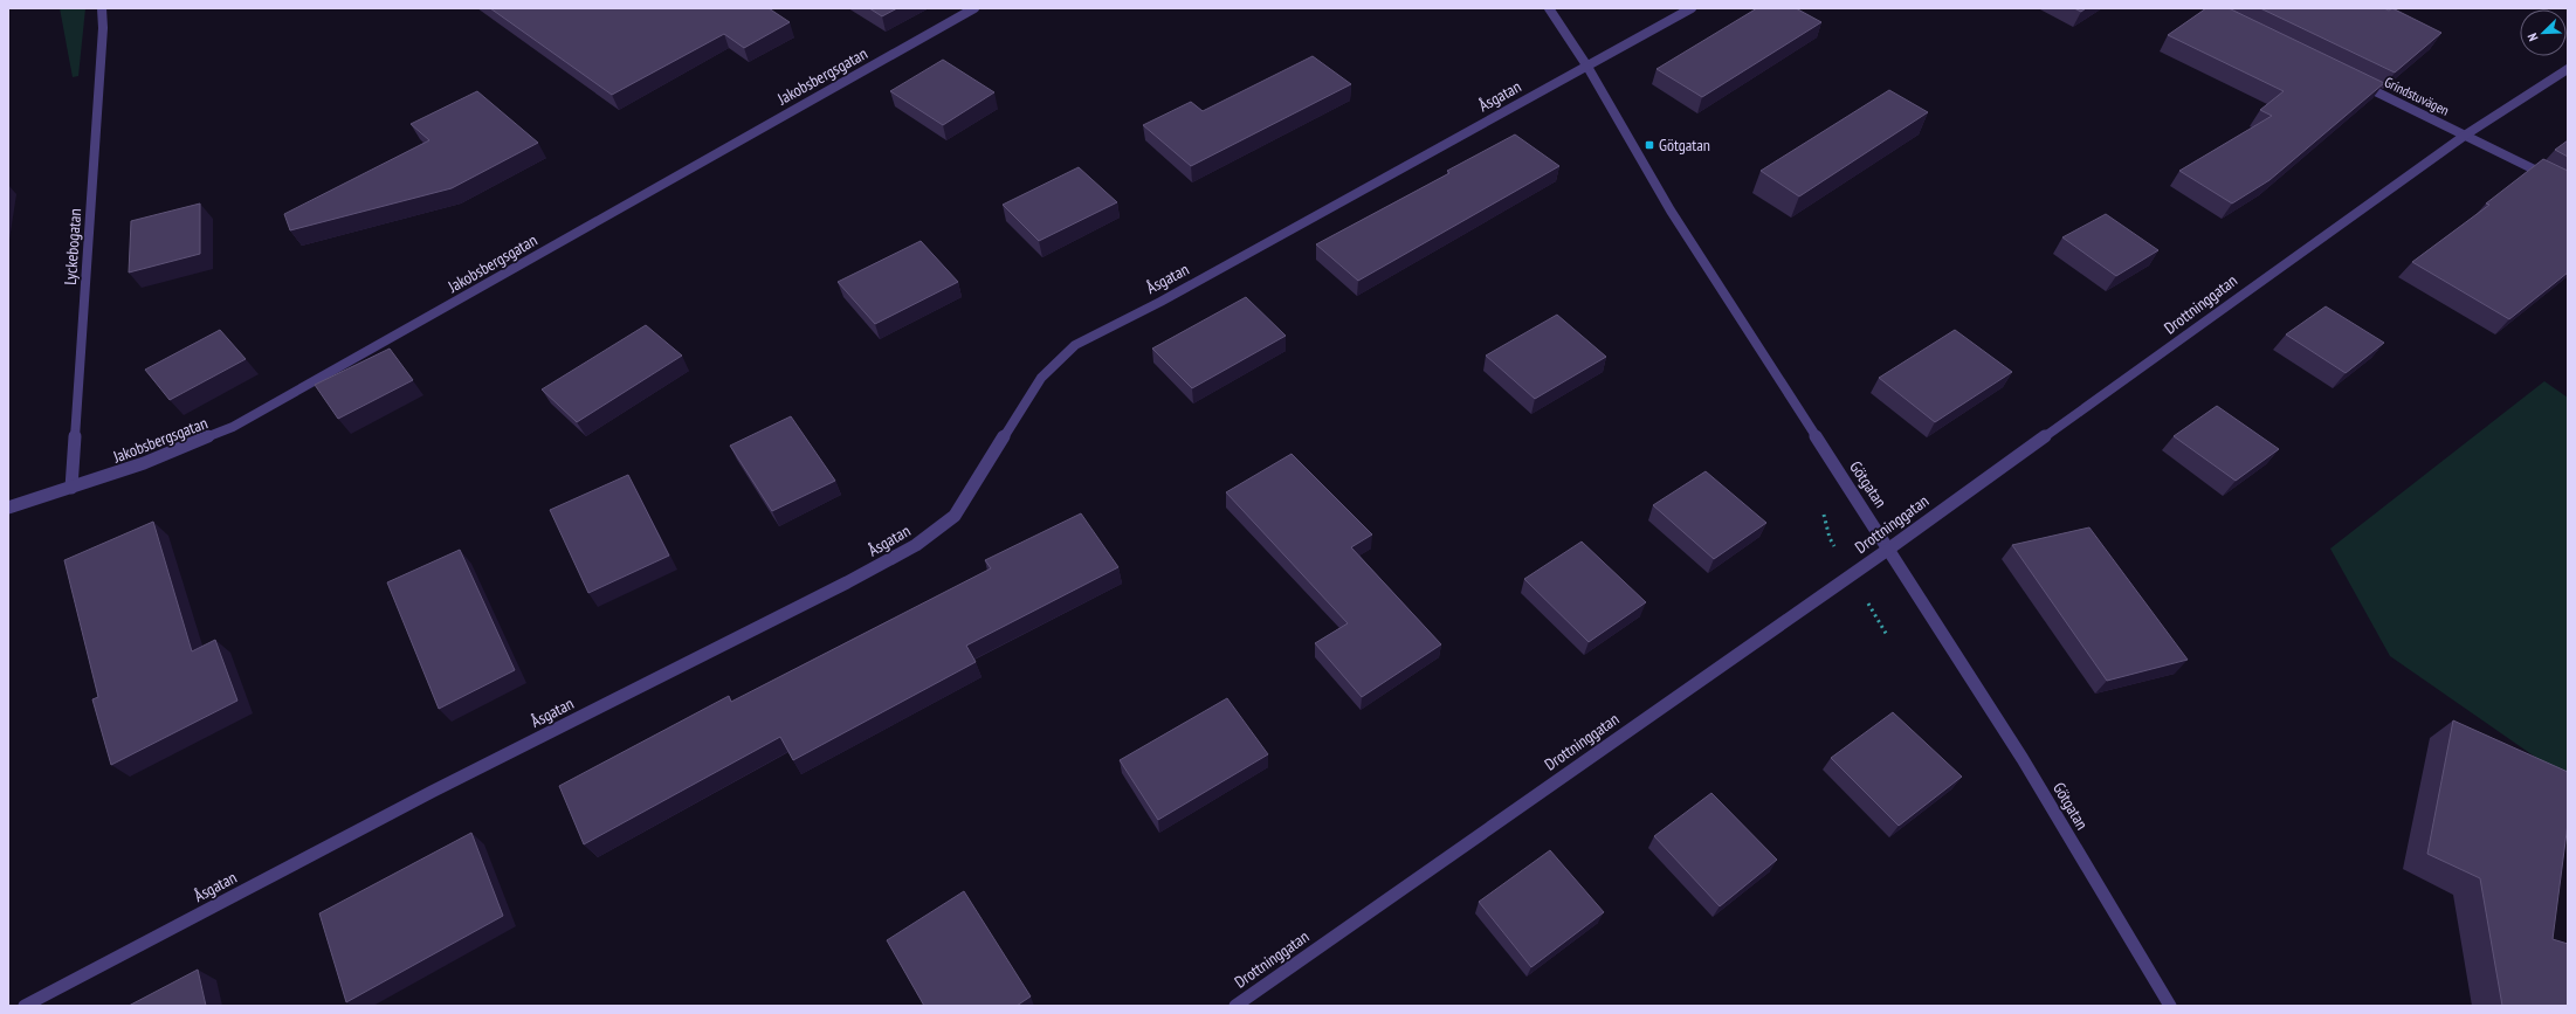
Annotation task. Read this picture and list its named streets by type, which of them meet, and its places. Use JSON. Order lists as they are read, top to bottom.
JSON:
{
  "streets": {
    "street": [
      "Jakobsbergsgatan",
      "Åsgatan",
      "Grindstuvägen",
      "Lyckebogatan",
      "Drottninggatan",
      "Götgatan"
    ]
  },
  "crossings": [
    ["Jakobsbergsgatan", "Lyckebogatan"],
    ["Åsgatan", "Götgatan"],
    ["Grindstuvägen", "Drottninggatan"],
    ["Drottninggatan", "Götgatan"]
  ],
  "places": {
    "transit": ["Götgatan"]
  },
  "north": "bottom left"
}
